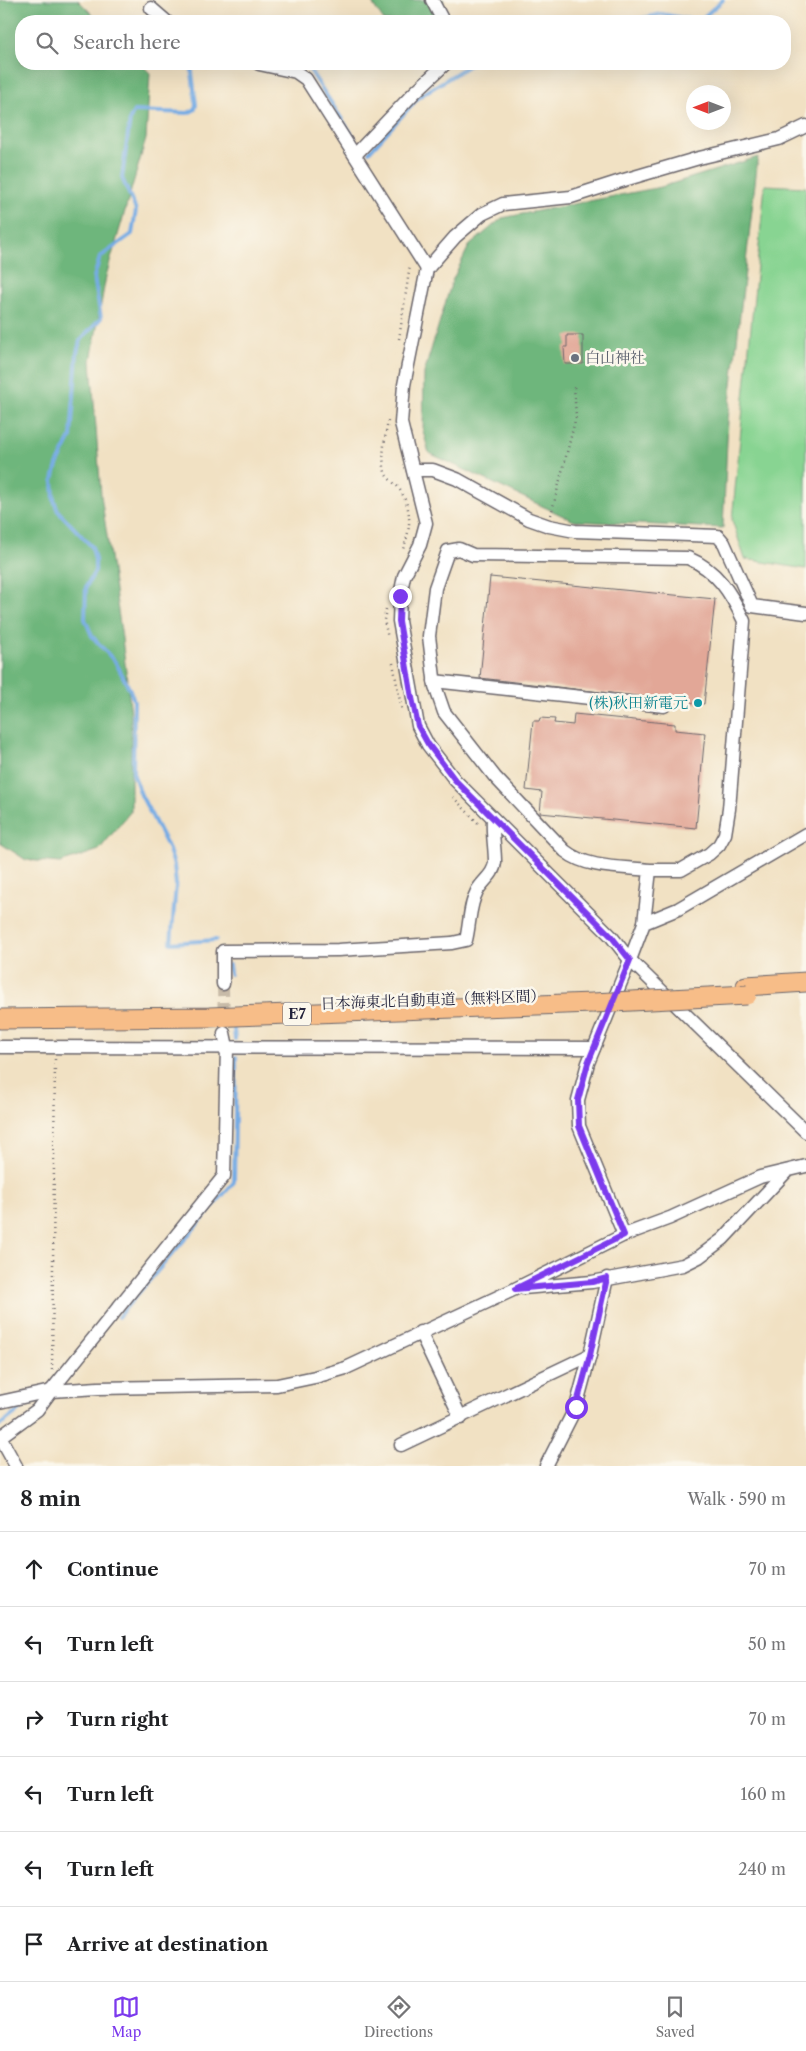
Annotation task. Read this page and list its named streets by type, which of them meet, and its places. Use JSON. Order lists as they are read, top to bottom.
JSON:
{
  "streets": {
    "highway": ["日本海東北自動車道（無料区間）", "E7"]
  },
  "places": ["白山神社", "(株)秋田新電元"],
  "north": "left",
  "page": {
    "search": "Search here",
    "heading": ["8 min", "Walk · 590 m"],
    "list": [
      ["Continue", "70 m"],
      ["Turn left", "50 m"],
      ["Turn right", "70 m"],
      ["Turn left", "160 m"],
      ["Turn left", "240 m"],
      "Arrive at destination"
    ],
    "nav": ["Map", "Directions", "Saved"]
  }
}
